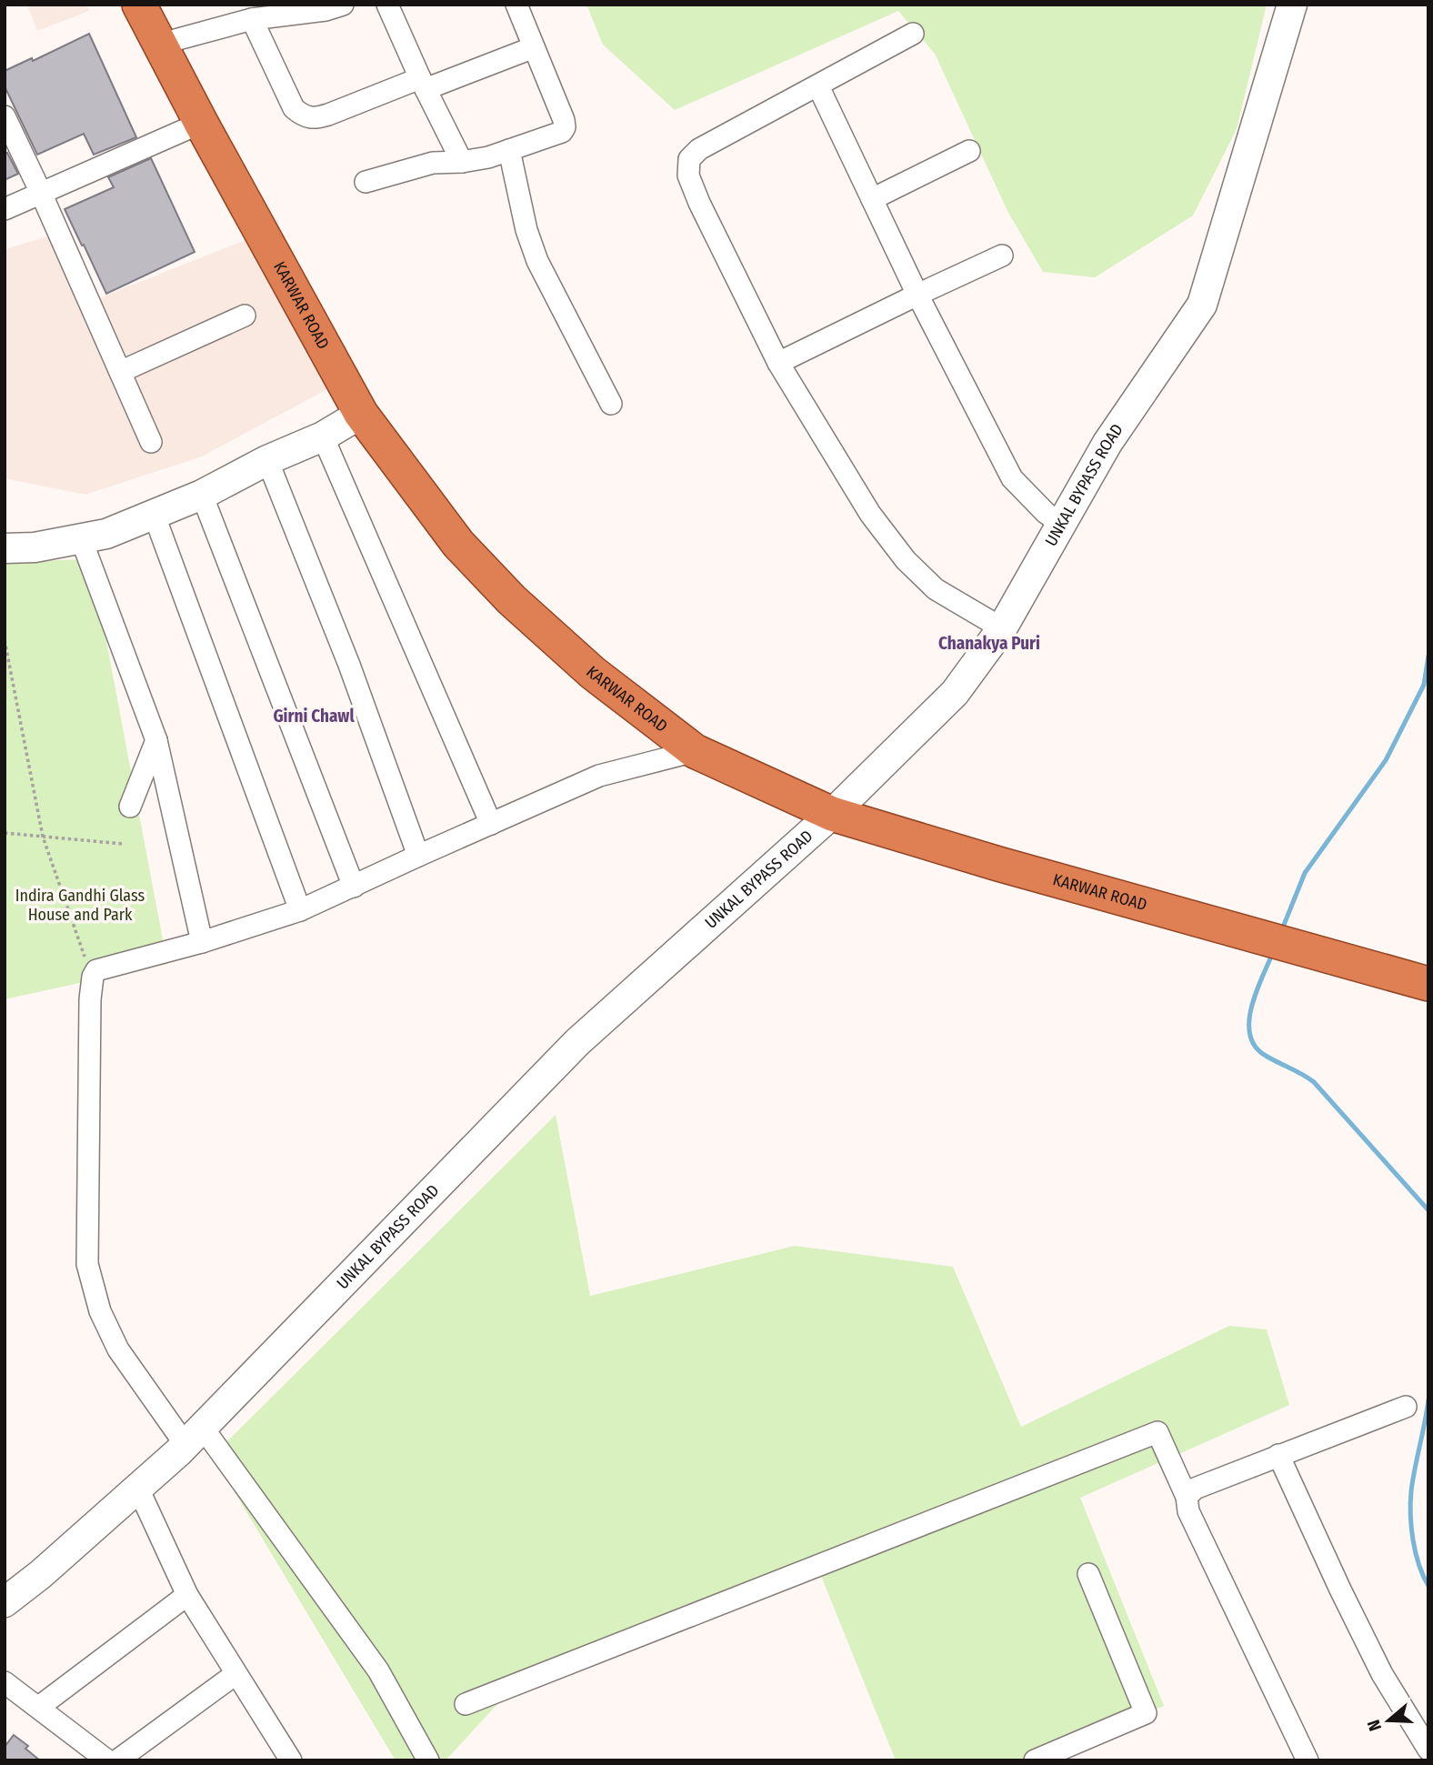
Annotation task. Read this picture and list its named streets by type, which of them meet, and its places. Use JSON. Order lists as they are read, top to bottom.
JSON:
{
  "streets": {
    "highway": ["KARWAR ROAD"],
    "main road": ["UNKAL BYPASS ROAD"]
  },
  "crossings": [
    ["KARWAR ROAD", "UNKAL BYPASS ROAD"]
  ],
  "districts": ["Chanakya Puri", "Girni Chawl"],
  "parks": ["Indira Gandhi Glass House and Park"],
  "north": "left"
}
